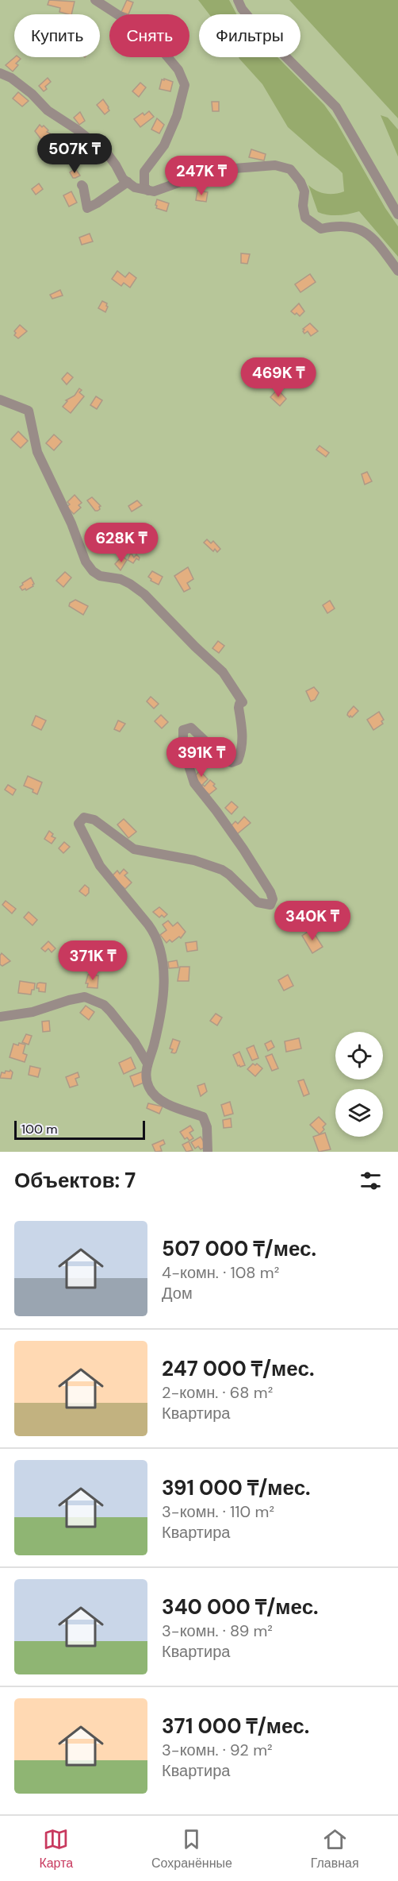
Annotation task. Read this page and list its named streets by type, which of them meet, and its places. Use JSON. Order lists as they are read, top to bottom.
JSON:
{
  "scale_bar": "100 m",
  "page": {
    "chip": ["Купить", "Снять", "Фильтры"],
    "price": [
      "507K ₸",
      "247K ₸",
      "469K ₸",
      "628K ₸",
      "391K ₸",
      "340K ₸",
      "371K ₸"
    ],
    "scale": "100 m",
    "heading": "Объектов: 7",
    "list": [
      {
        "name": "507 000 ₸/мес.",
        "note": "4-комн. · 108 m² · Дом"
      },
      {
        "name": "247 000 ₸/мес.",
        "note": "2-комн. · 68 m² · Квартира"
      },
      {
        "name": "391 000 ₸/мес.",
        "note": "3-комн. · 110 m² · Квартира"
      },
      {
        "name": "340 000 ₸/мес.",
        "note": "3-комн. · 89 m² · Квартира"
      },
      {
        "name": "371 000 ₸/мес.",
        "note": "3-комн. · 92 m² · Квартира"
      }
    ],
    "tabs": ["Карта", "Сохранённые", "Главная"]
  }
}
